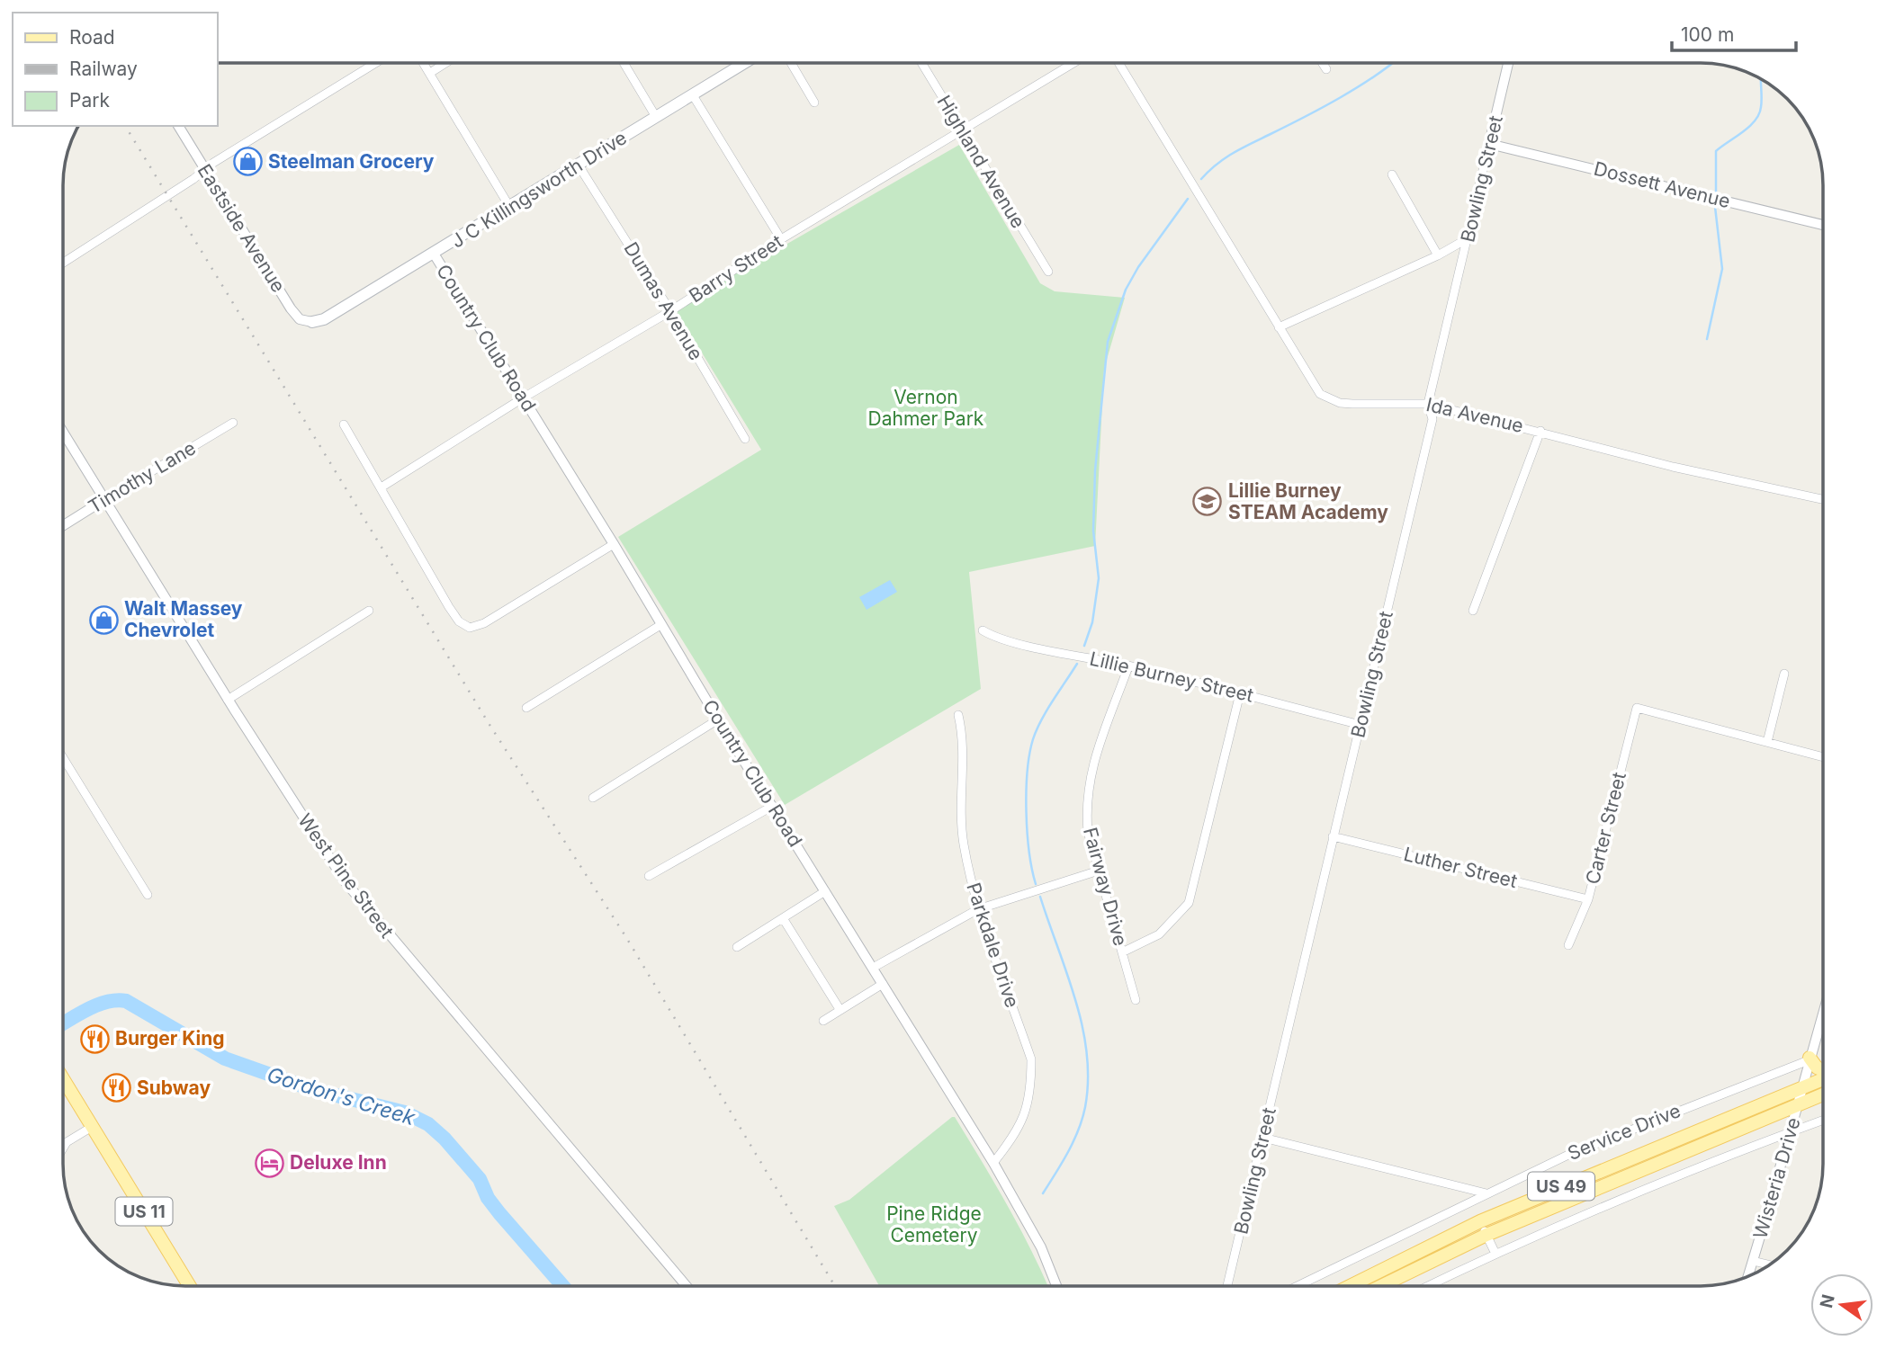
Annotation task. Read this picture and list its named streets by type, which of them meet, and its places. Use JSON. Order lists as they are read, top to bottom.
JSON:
{
  "streets": {
    "main road": ["J C Killingsworth Drive", "US 49", "US 11"],
    "street": [
      "Highland Avenue",
      "Bowling Street",
      "Dossett Avenue",
      "Eastside Avenue",
      "Barry Street",
      "Dumas Avenue",
      "Country Club Road",
      "Ida Avenue",
      "Timothy Lane",
      "Lillie Burney Street",
      "Carter Street",
      "Luther Street",
      "West Pine Street",
      "Fairway Drive",
      "Parkdale Drive",
      "Service Drive",
      "Wisteria Drive"
    ]
  },
  "crossings": [
    ["Highland Avenue", "Barry Street"],
    ["Bowling Street", "Dossett Avenue"],
    ["Bowling Street", "Ida Avenue"],
    ["Bowling Street", "Lillie Burney Street"],
    ["Bowling Street", "Luther Street"],
    ["J C Killingsworth Drive", "Eastside Avenue"],
    ["J C Killingsworth Drive", "Dumas Avenue"],
    ["J C Killingsworth Drive", "Country Club Road"],
    ["Barry Street", "Dumas Avenue"],
    ["Barry Street", "Country Club Road"],
    ["Country Club Road", "Parkdale Drive"],
    ["Timothy Lane", "West Pine Street"],
    ["Lillie Burney Street", "Fairway Drive"],
    ["Carter Street", "Luther Street"],
    ["Service Drive", "Wisteria Drive"],
    ["Wisteria Drive", "US 49"]
  ],
  "water": ["Gordon's Creek"],
  "parks": ["Vernon Dahmer Park", "Pine Ridge Cemetery"],
  "places": {
    "shop": ["Steelman Grocery", "Walt Massey Chevrolet"],
    "school or university": ["Lillie Burney STEAM Academy"],
    "restaurant": ["Burger King", "Subway"],
    "hotel": ["Deluxe Inn"]
  },
  "legend": ["Road", "Railway", "Park"],
  "scale_bar": "100 m",
  "north": "left"
}
